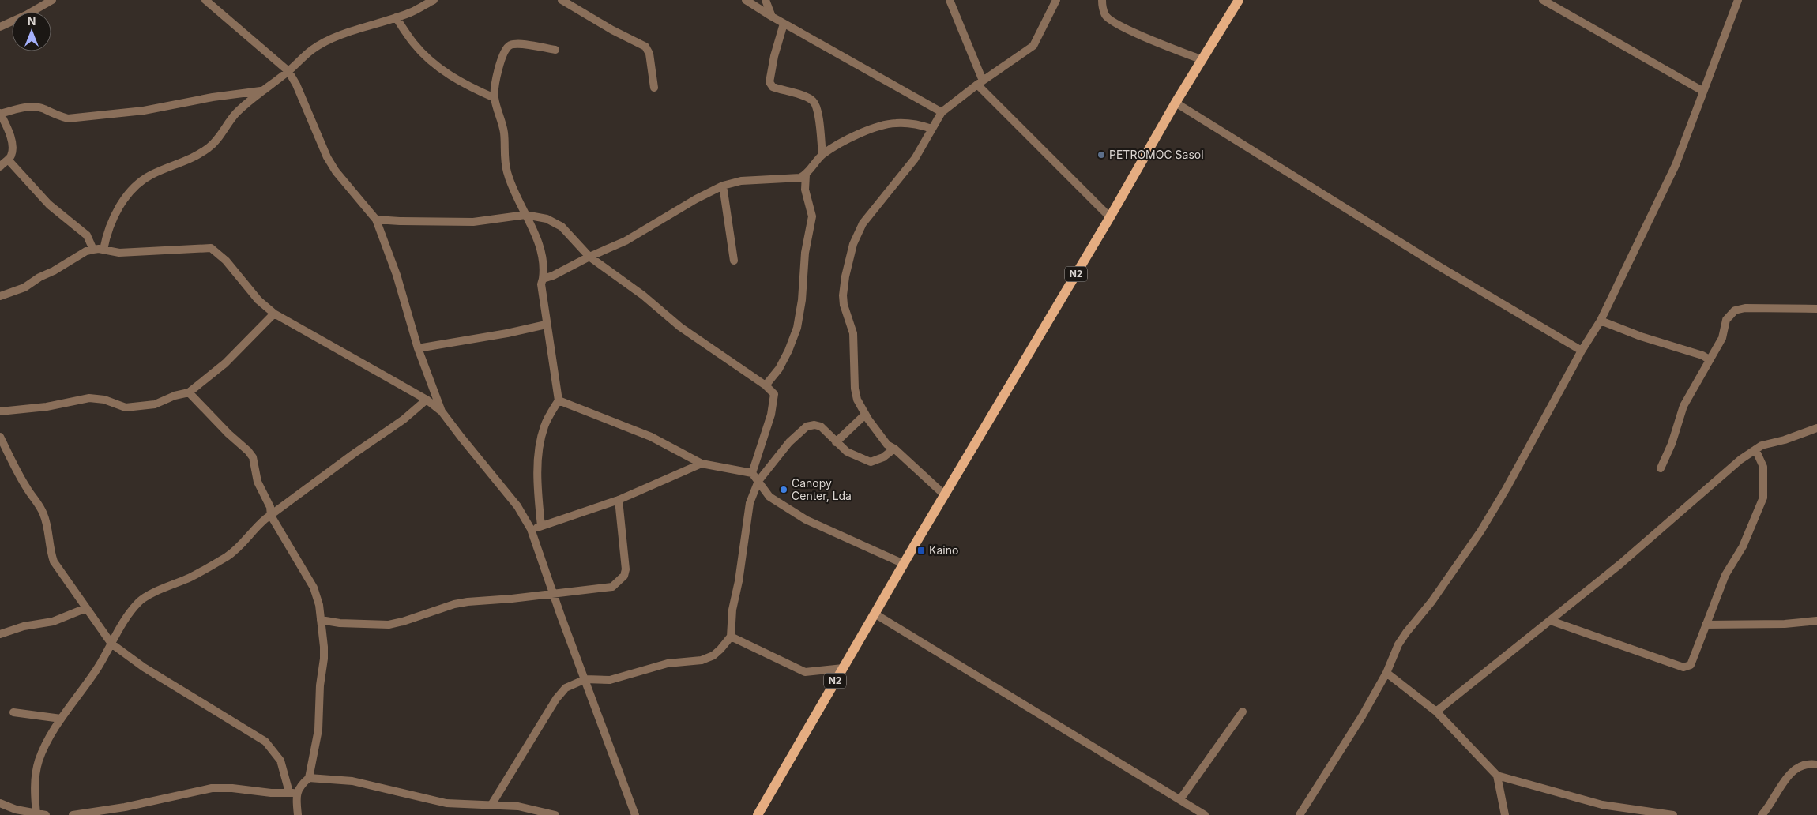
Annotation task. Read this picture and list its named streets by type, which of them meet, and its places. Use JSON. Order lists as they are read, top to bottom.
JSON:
{
  "streets": {
    "main road": ["N2"]
  },
  "places": {
    "other": ["PETROMOC Sasol", "Canopy Center, Lda"],
    "transit": ["Kaino"]
  },
  "north": "top"
}
